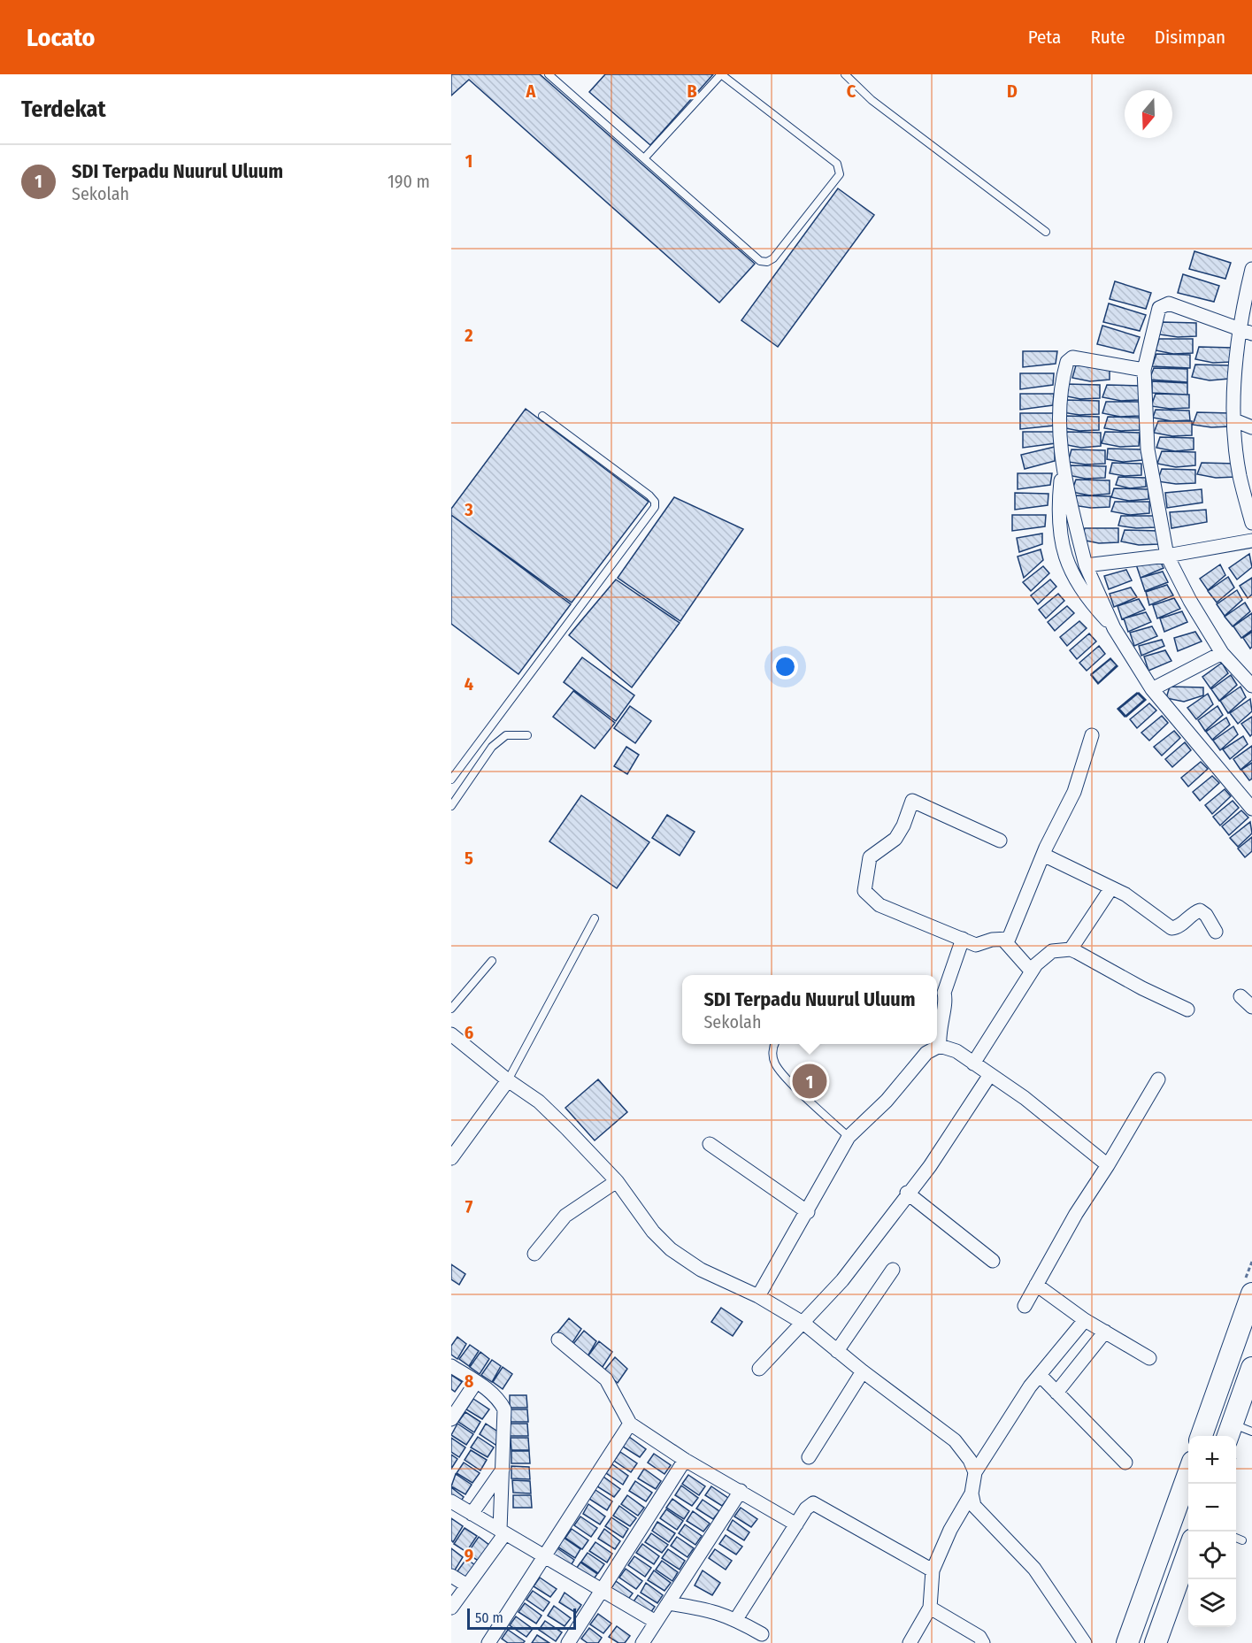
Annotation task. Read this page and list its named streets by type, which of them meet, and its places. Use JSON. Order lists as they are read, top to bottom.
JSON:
{
  "scale_bar": "50 m",
  "north": "bottom",
  "page": {
    "header": "Locato",
    "nav": ["Peta", "Rute", "Disimpan"],
    "heading": "Terdekat",
    "list": [
      {
        "mark": "1",
        "name": "SDI Terpadu Nuurul Uluum",
        "note": "Sekolah",
        "value": "190 m"
      }
    ],
    "popup": ["SDI Terpadu Nuurul Uluum", "Sekolah"],
    "pins": "1",
    "map_buttons": ["+", "−"],
    "scale": "50 m"
  },
  "grid": {
    "columns": [
      "A",
      "B",
      "C",
      "D"
    ],
    "rows": [
      "1",
      "2",
      "3",
      "4",
      "5",
      "6",
      "7",
      "8",
      "9"
    ]
  }
}
